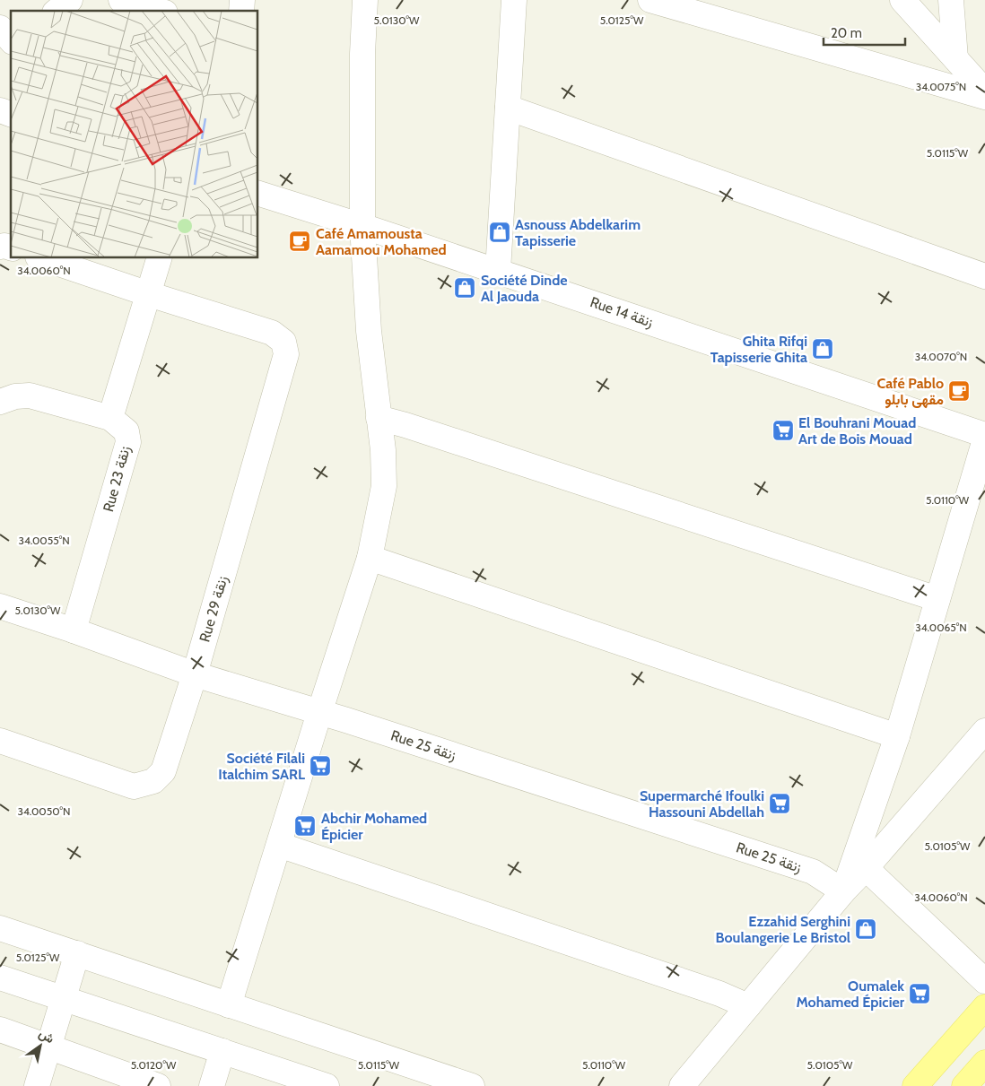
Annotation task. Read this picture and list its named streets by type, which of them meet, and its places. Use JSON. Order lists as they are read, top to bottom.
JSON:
{
  "streets": {
    "street": [
      "Rue 14 زنقة",
      "Rue 23 زنقة",
      "Rue 29 زنقة",
      "Rue 25 زنقة"
    ]
  },
  "crossings": [
    ["Rue 23 زنقة", "Rue 25 زنقة"],
    ["Rue 29 زنقة", "Rue 25 زنقة"]
  ],
  "places": {
    "shop": [
      "Asnouss Abdelkarim Tapisserie",
      "Société Dinde Al Jaouda",
      "Ghita Rifqi Tapisserie Ghita",
      "Ezzahid Serghini Boulangerie Le Bristol"
    ],
    "cafe": ["Café Amamousta Aamamou Mohamed", "Café Pablo مقهى بابلو"],
    "supermarket": [
      "El Bouhrani Mouad Art de Bois Mouad",
      "Société Filali Italchim SARL",
      "Supermarché Ifoulki Hassouni Abdellah",
      "Abchir Mohamed Épicier",
      "Oumalek Mohamed Épicier"
    ]
  },
  "scale_bar": "20 m",
  "north": "top right",
  "coordinates": [
    "5.0125°W",
    "5.0130°W",
    "34.0075°N",
    "5.0115°W",
    "34.0060°N",
    "34.0070°N",
    "5.0110°W",
    "34.0055°N",
    "34.0065°N",
    "34.0050°N",
    "5.0105°W",
    "5.0120°W"
  ]
}
